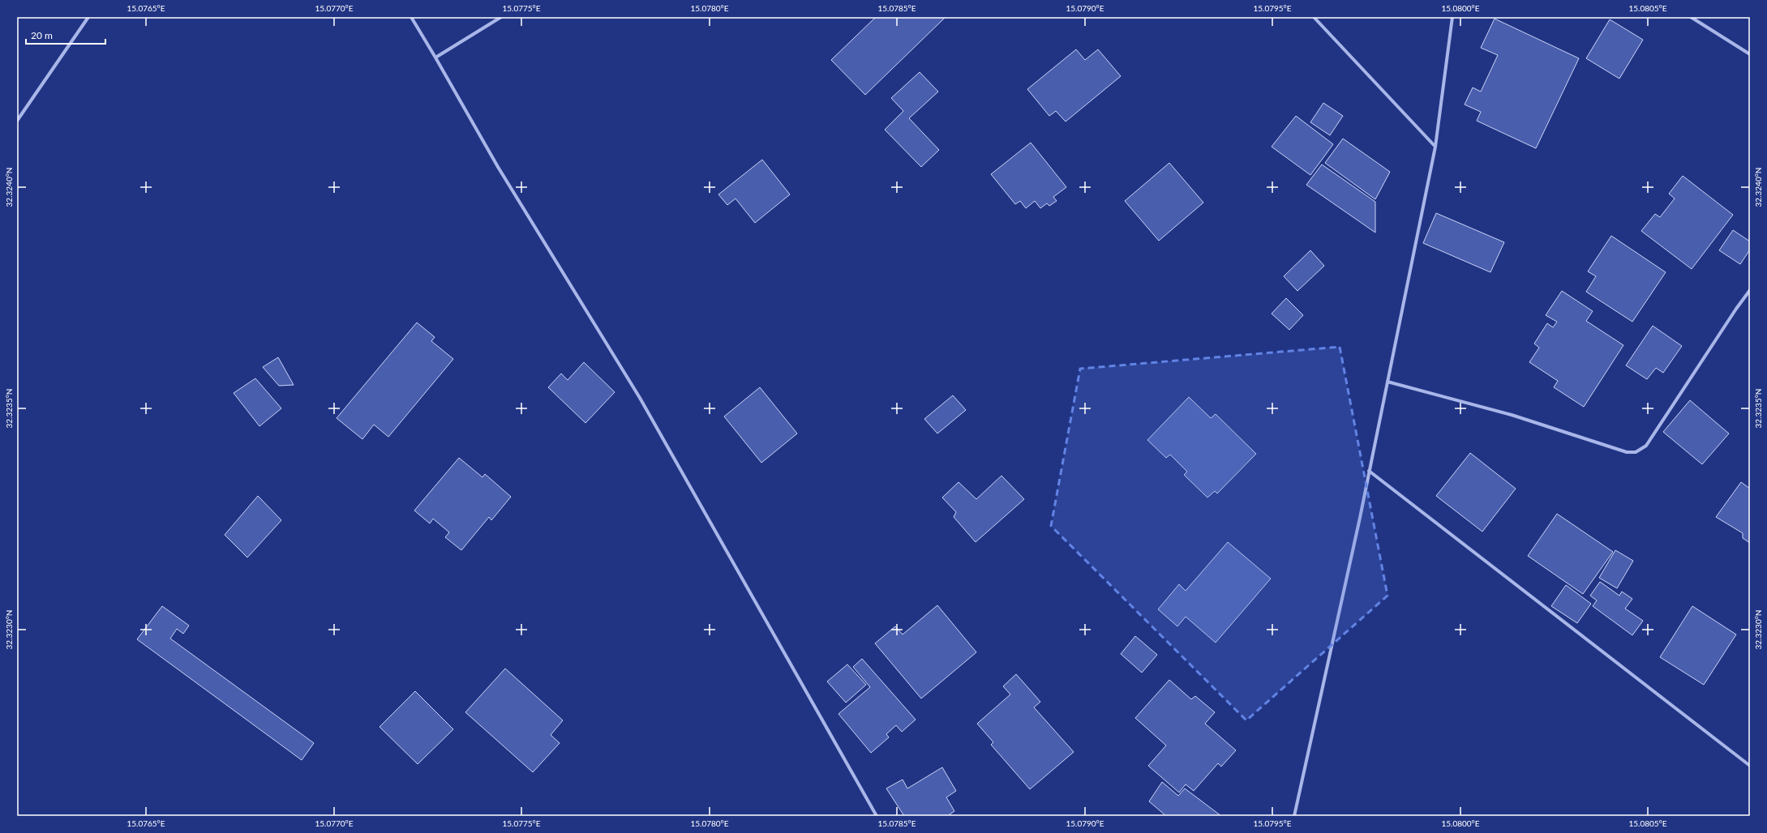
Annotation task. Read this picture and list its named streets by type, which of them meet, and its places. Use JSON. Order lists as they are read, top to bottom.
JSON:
{
  "scale_bar": "20 m",
  "coordinates": [
    "15.0765°E",
    "15.0770°E",
    "15.0775°E",
    "15.0780°E",
    "15.0785°E",
    "15.0790°E",
    "15.0795°E",
    "15.0800°E",
    "15.0805°E",
    "32.3240°N",
    "32.3235°N",
    "32.3230°N"
  ]
}
